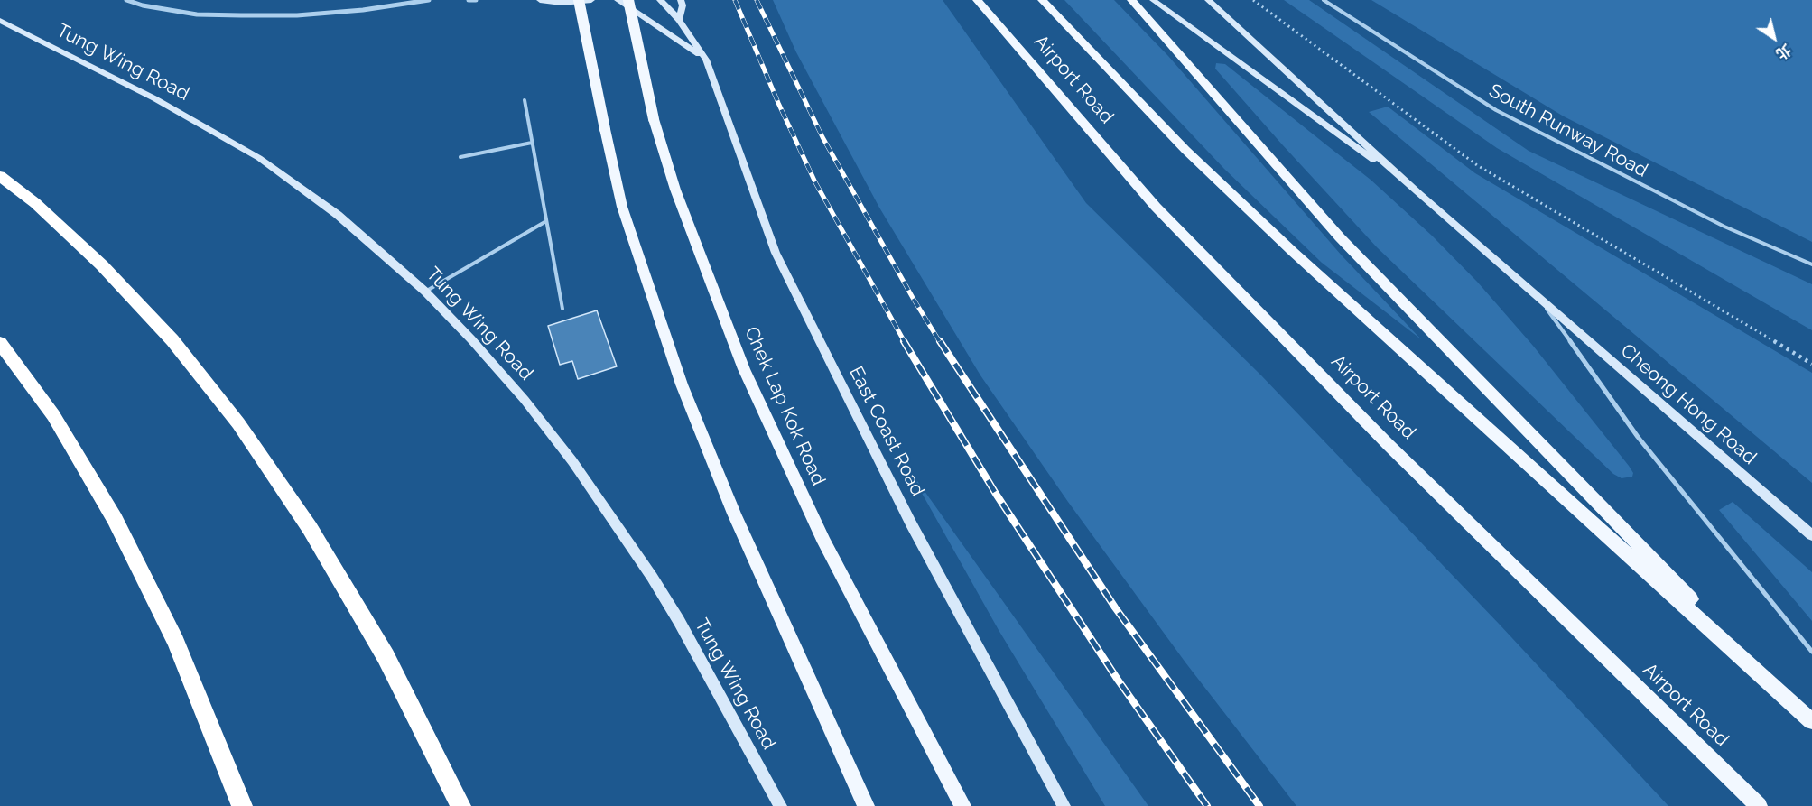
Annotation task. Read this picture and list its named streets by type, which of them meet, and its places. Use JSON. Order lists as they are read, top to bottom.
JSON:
{
  "streets": {
    "main road": ["Airport Road", "Chek Lap Kok Road"],
    "street": ["Tung Wing Road", "Cheong Hong Road", "East Coast Road"],
    "lane": ["South Runway Road"]
  },
  "north": "bottom right"
}
